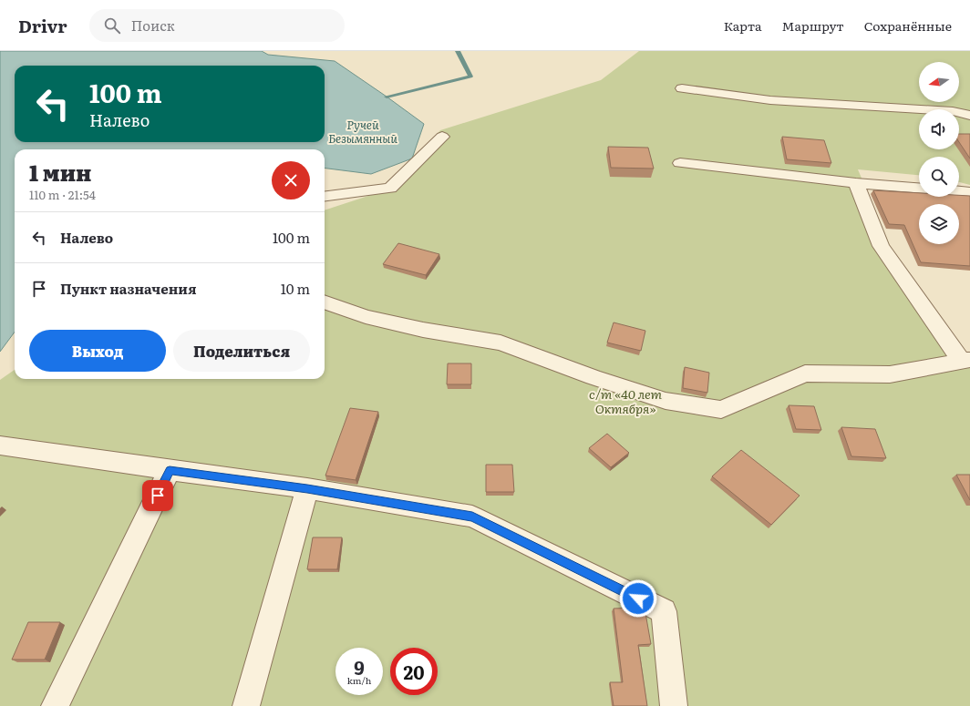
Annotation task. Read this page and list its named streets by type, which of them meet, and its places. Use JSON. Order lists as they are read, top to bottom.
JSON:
{
  "water": ["Ручей Безымянный"],
  "parks": ["с/т «40 лет Октября»"],
  "north": "left",
  "page": {
    "header": "Drivr",
    "search": "Поиск",
    "nav": ["Карта", "Маршрут", "Сохранённые"],
    "turn": ["100 m", "Налево"],
    "heading": ["1 мин", "110 m · 21:54"],
    "list": [
      {
        "name": "Налево",
        "value": "100 m"
      },
      {
        "name": "Пункт назначения",
        "value": "10 m"
      }
    ],
    "buttons": ["Выход", "Поделиться"],
    "speed": "9 km/h",
    "limit": "20"
  }
}
